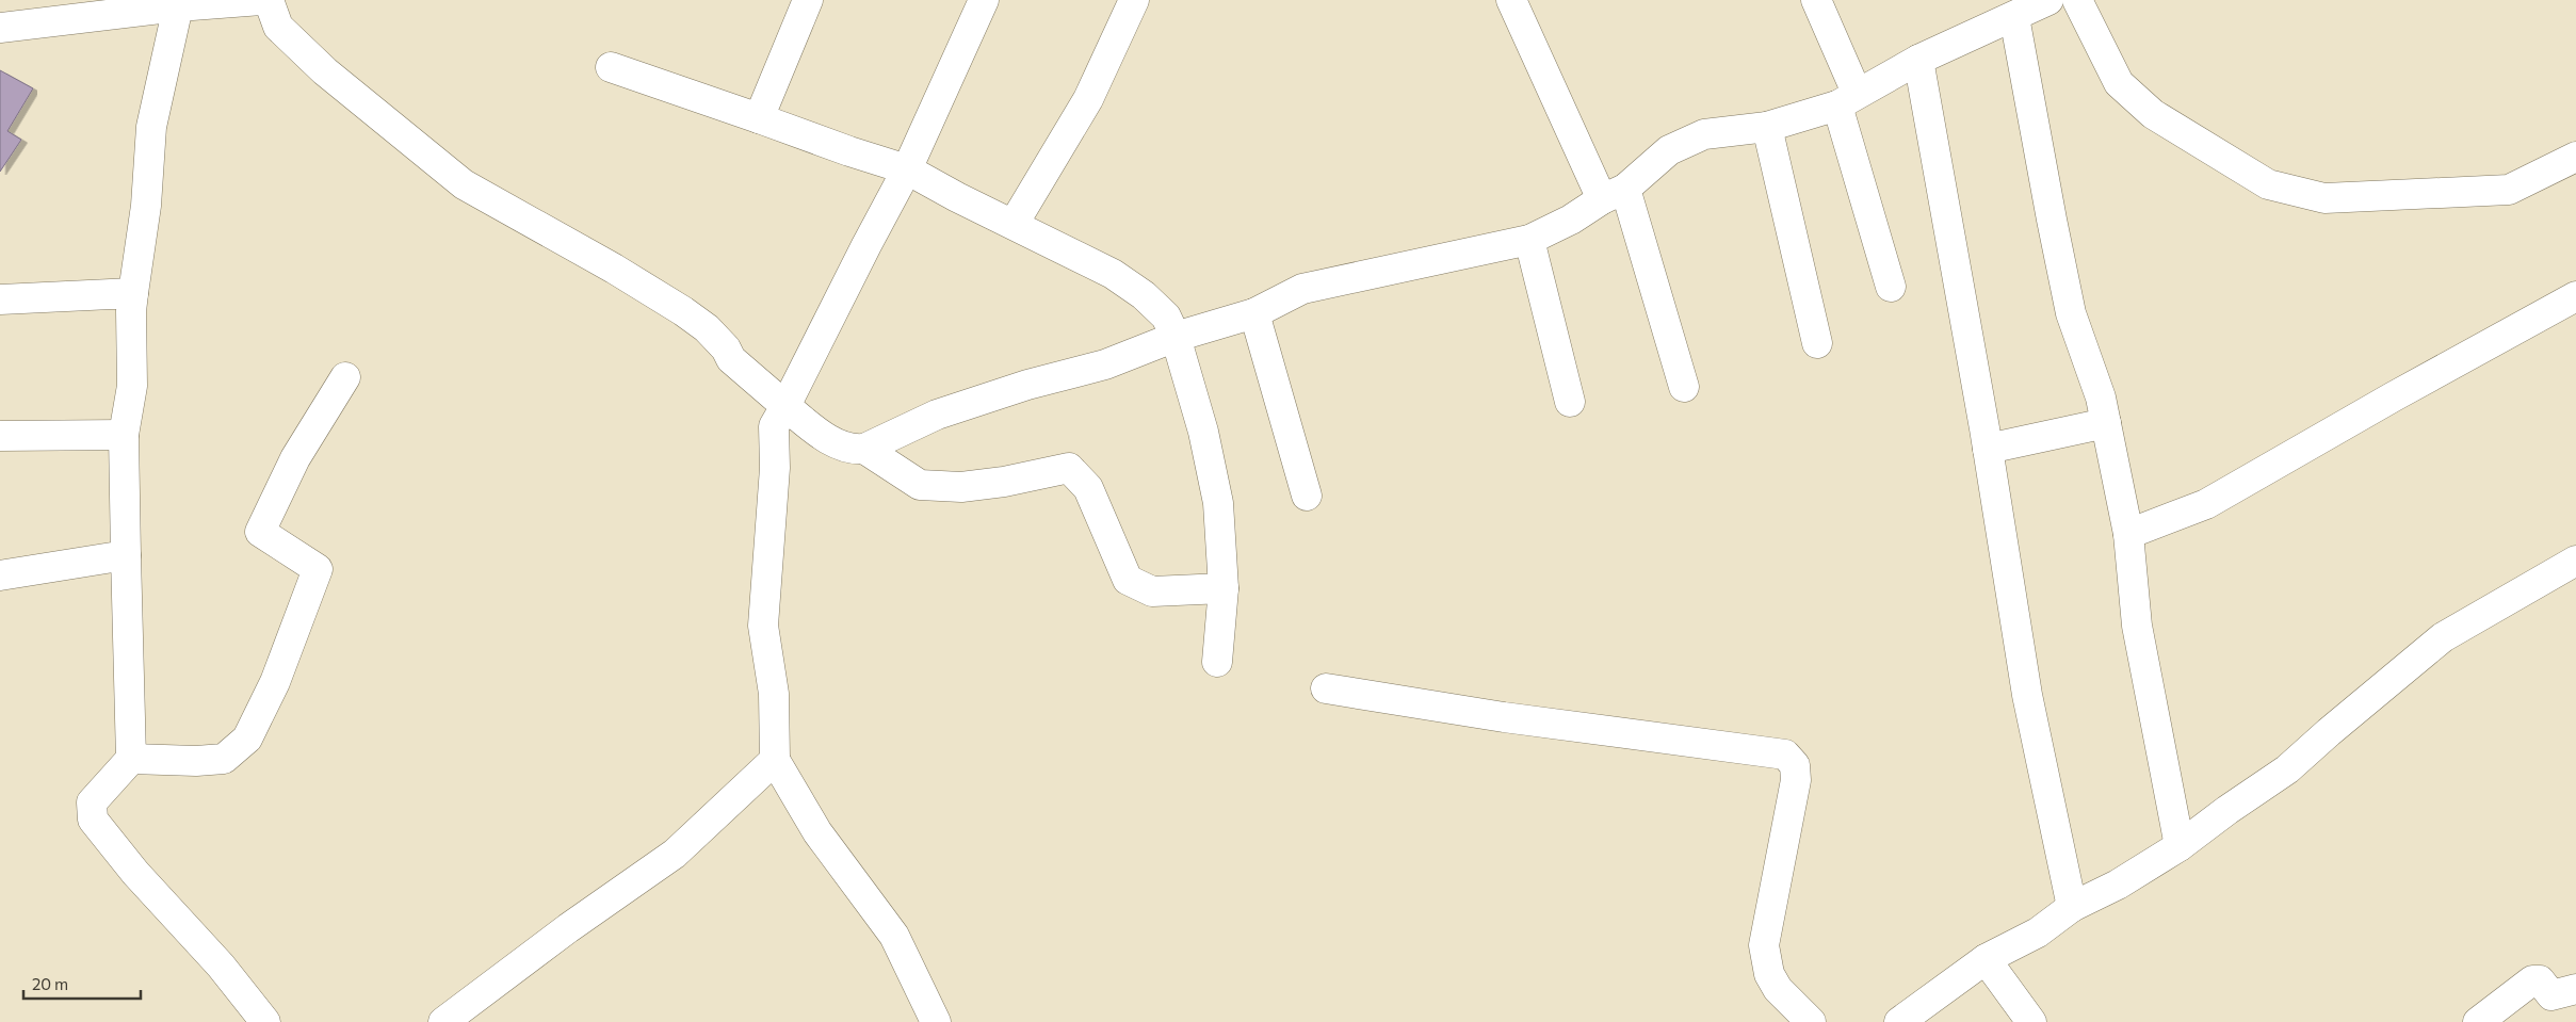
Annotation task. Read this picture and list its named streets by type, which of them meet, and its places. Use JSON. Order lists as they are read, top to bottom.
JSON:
{
  "scale_bar": "20 m"
}
